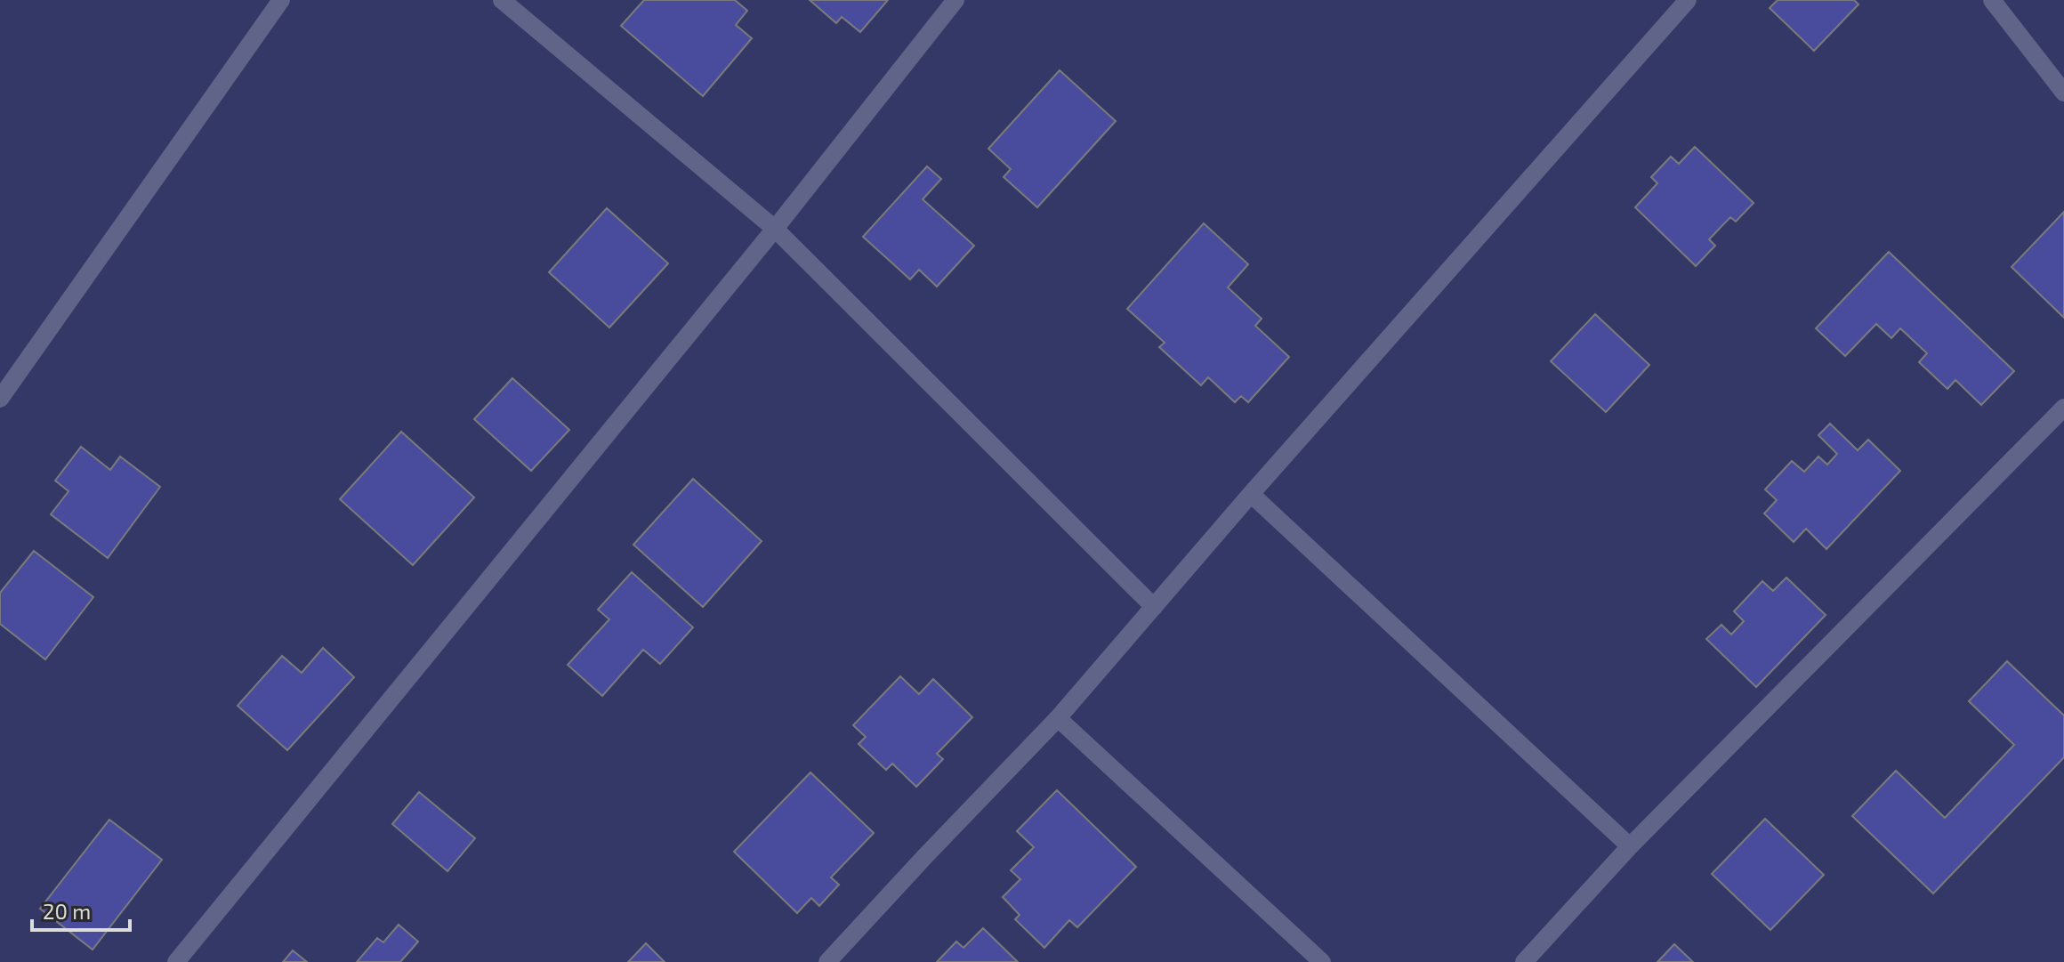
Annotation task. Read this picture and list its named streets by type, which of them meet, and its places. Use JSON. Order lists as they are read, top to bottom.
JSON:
{
  "scale_bar": "20 m"
}
